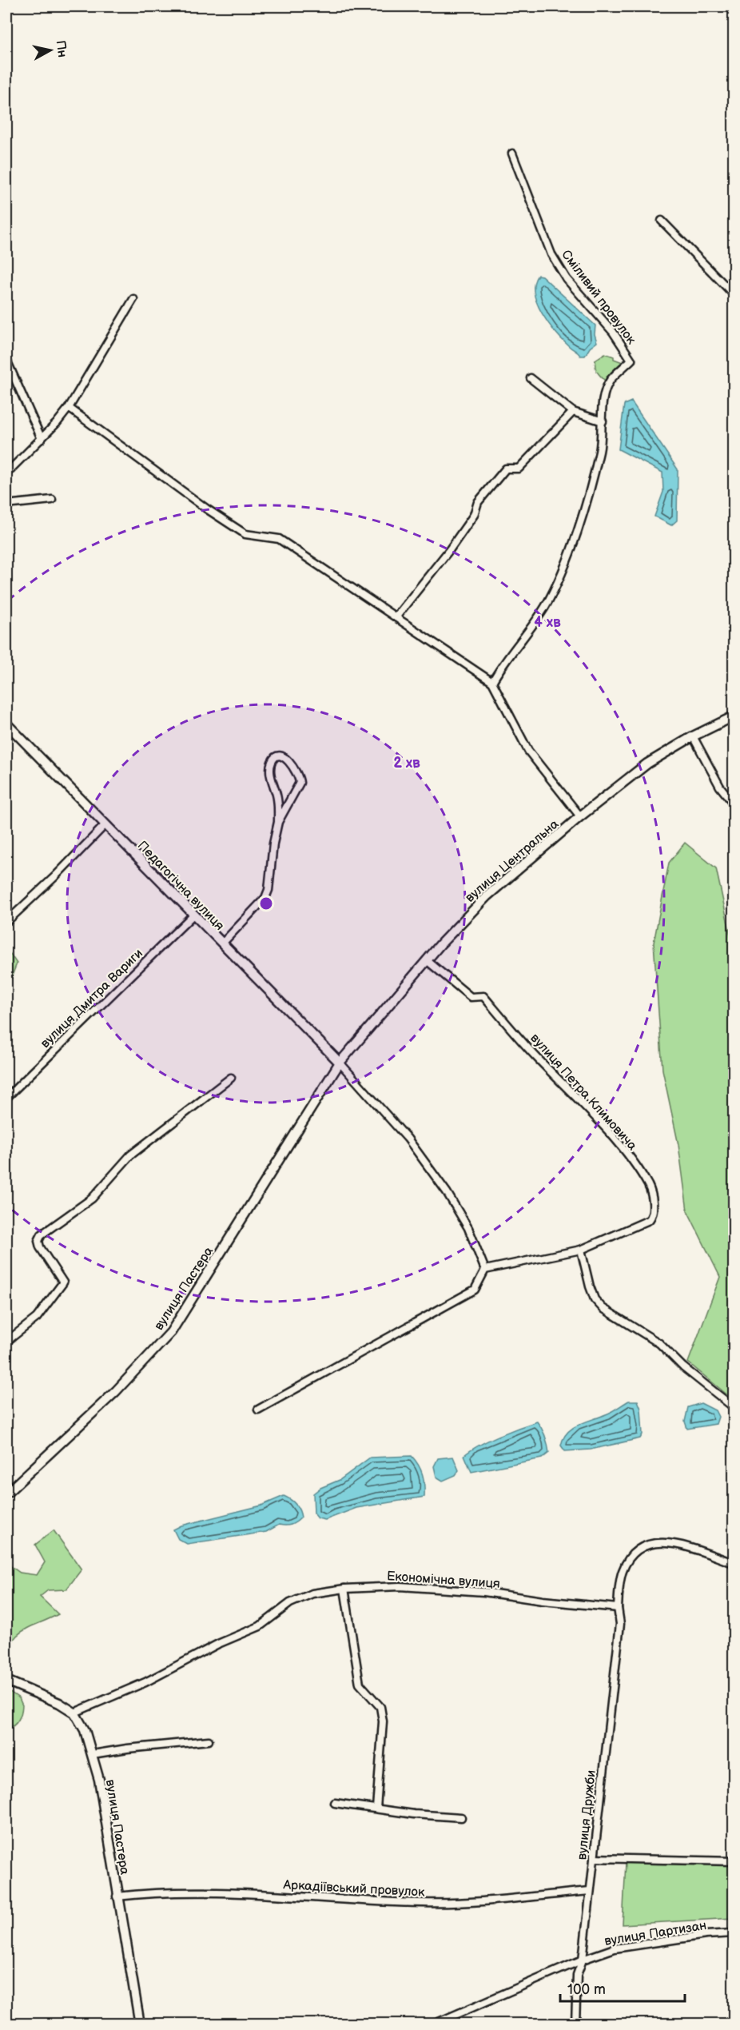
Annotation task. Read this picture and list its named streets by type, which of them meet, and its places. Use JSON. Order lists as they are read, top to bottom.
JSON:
{
  "streets": {
    "street": [
      "Сміливий провулок",
      "вулиця Центральна",
      "Педагогічна вулиця",
      "вулиця Дмитра Вариги",
      "вулиця Петра Климовича",
      "вулиця Пастера",
      "Економічна вулиця",
      "вулиця Дружби",
      "Аркадіївський провулок",
      "вулиця Партизан"
    ]
  },
  "crossings": [
    ["вулиця Центральна", "Педагогічна вулиця"],
    ["вулиця Центральна", "вулиця Петра Климовича"],
    ["вулиця Центральна", "вулиця Пастера"],
    ["Педагогічна вулиця", "вулиця Дмитра Вариги"],
    ["Педагогічна вулиця", "вулиця Пастера"],
    ["вулиця Пастера", "Економічна вулиця"],
    ["вулиця Пастера", "Аркадіївський провулок"],
    ["Економічна вулиця", "вулиця Дружби"],
    ["вулиця Дружби", "Аркадіївський провулок"],
    ["вулиця Дружби", "вулиця Партизан"]
  ],
  "scale_bar": "100 m",
  "north": "right",
  "rings": ["4 хв", "2 хв"]
}
